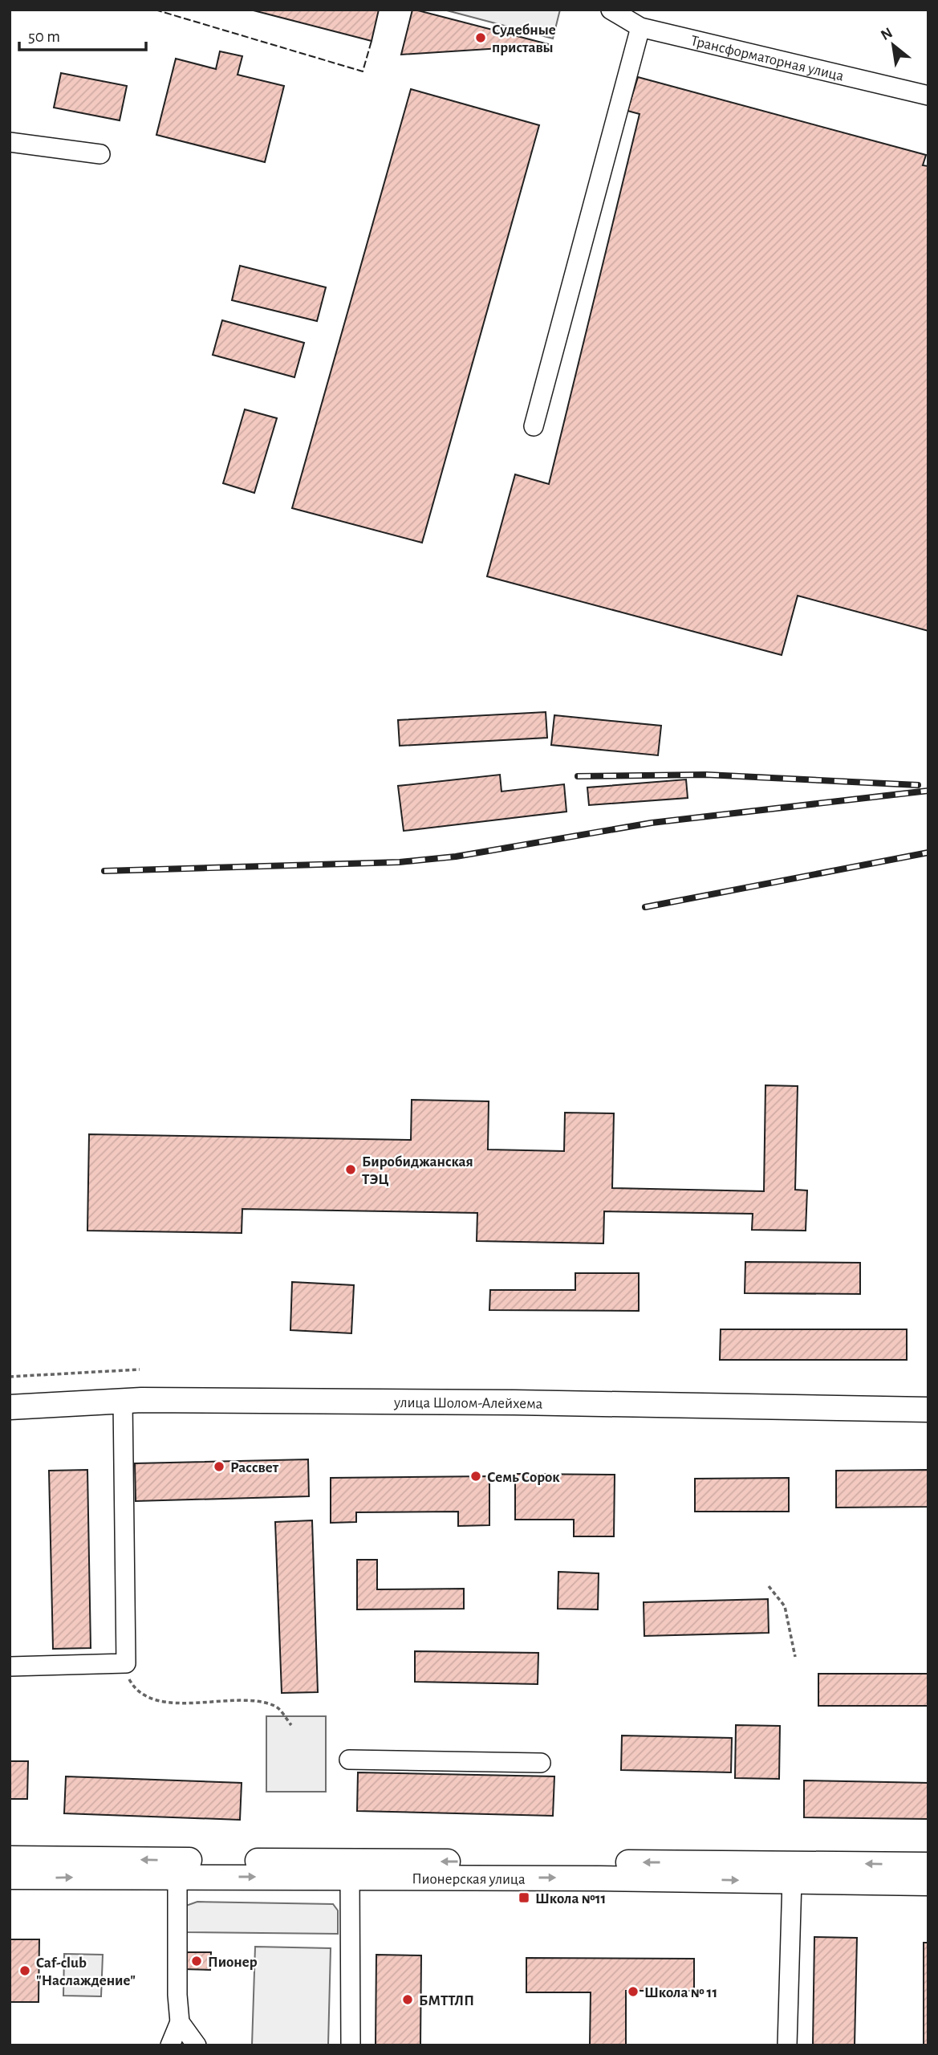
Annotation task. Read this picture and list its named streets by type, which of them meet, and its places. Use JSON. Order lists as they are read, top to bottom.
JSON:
{
  "streets": {
    "main road": ["улица Шолом-Алейхема", "Пионерская улица"],
    "street": ["Трансформаторная улица"]
  },
  "places": {
    "other": [
      "Судебные приставы",
      "Биробиджанская ТЭЦ",
      "Рассвет",
      "Семь Сорок",
      "Пионер",
      "Caf-club \"Наслаждение\"",
      "Школа № 11",
      "БМТТЛП"
    ],
    "transit": ["Школа №11"]
  },
  "scale_bar": "50 m",
  "north": "top left"
}
